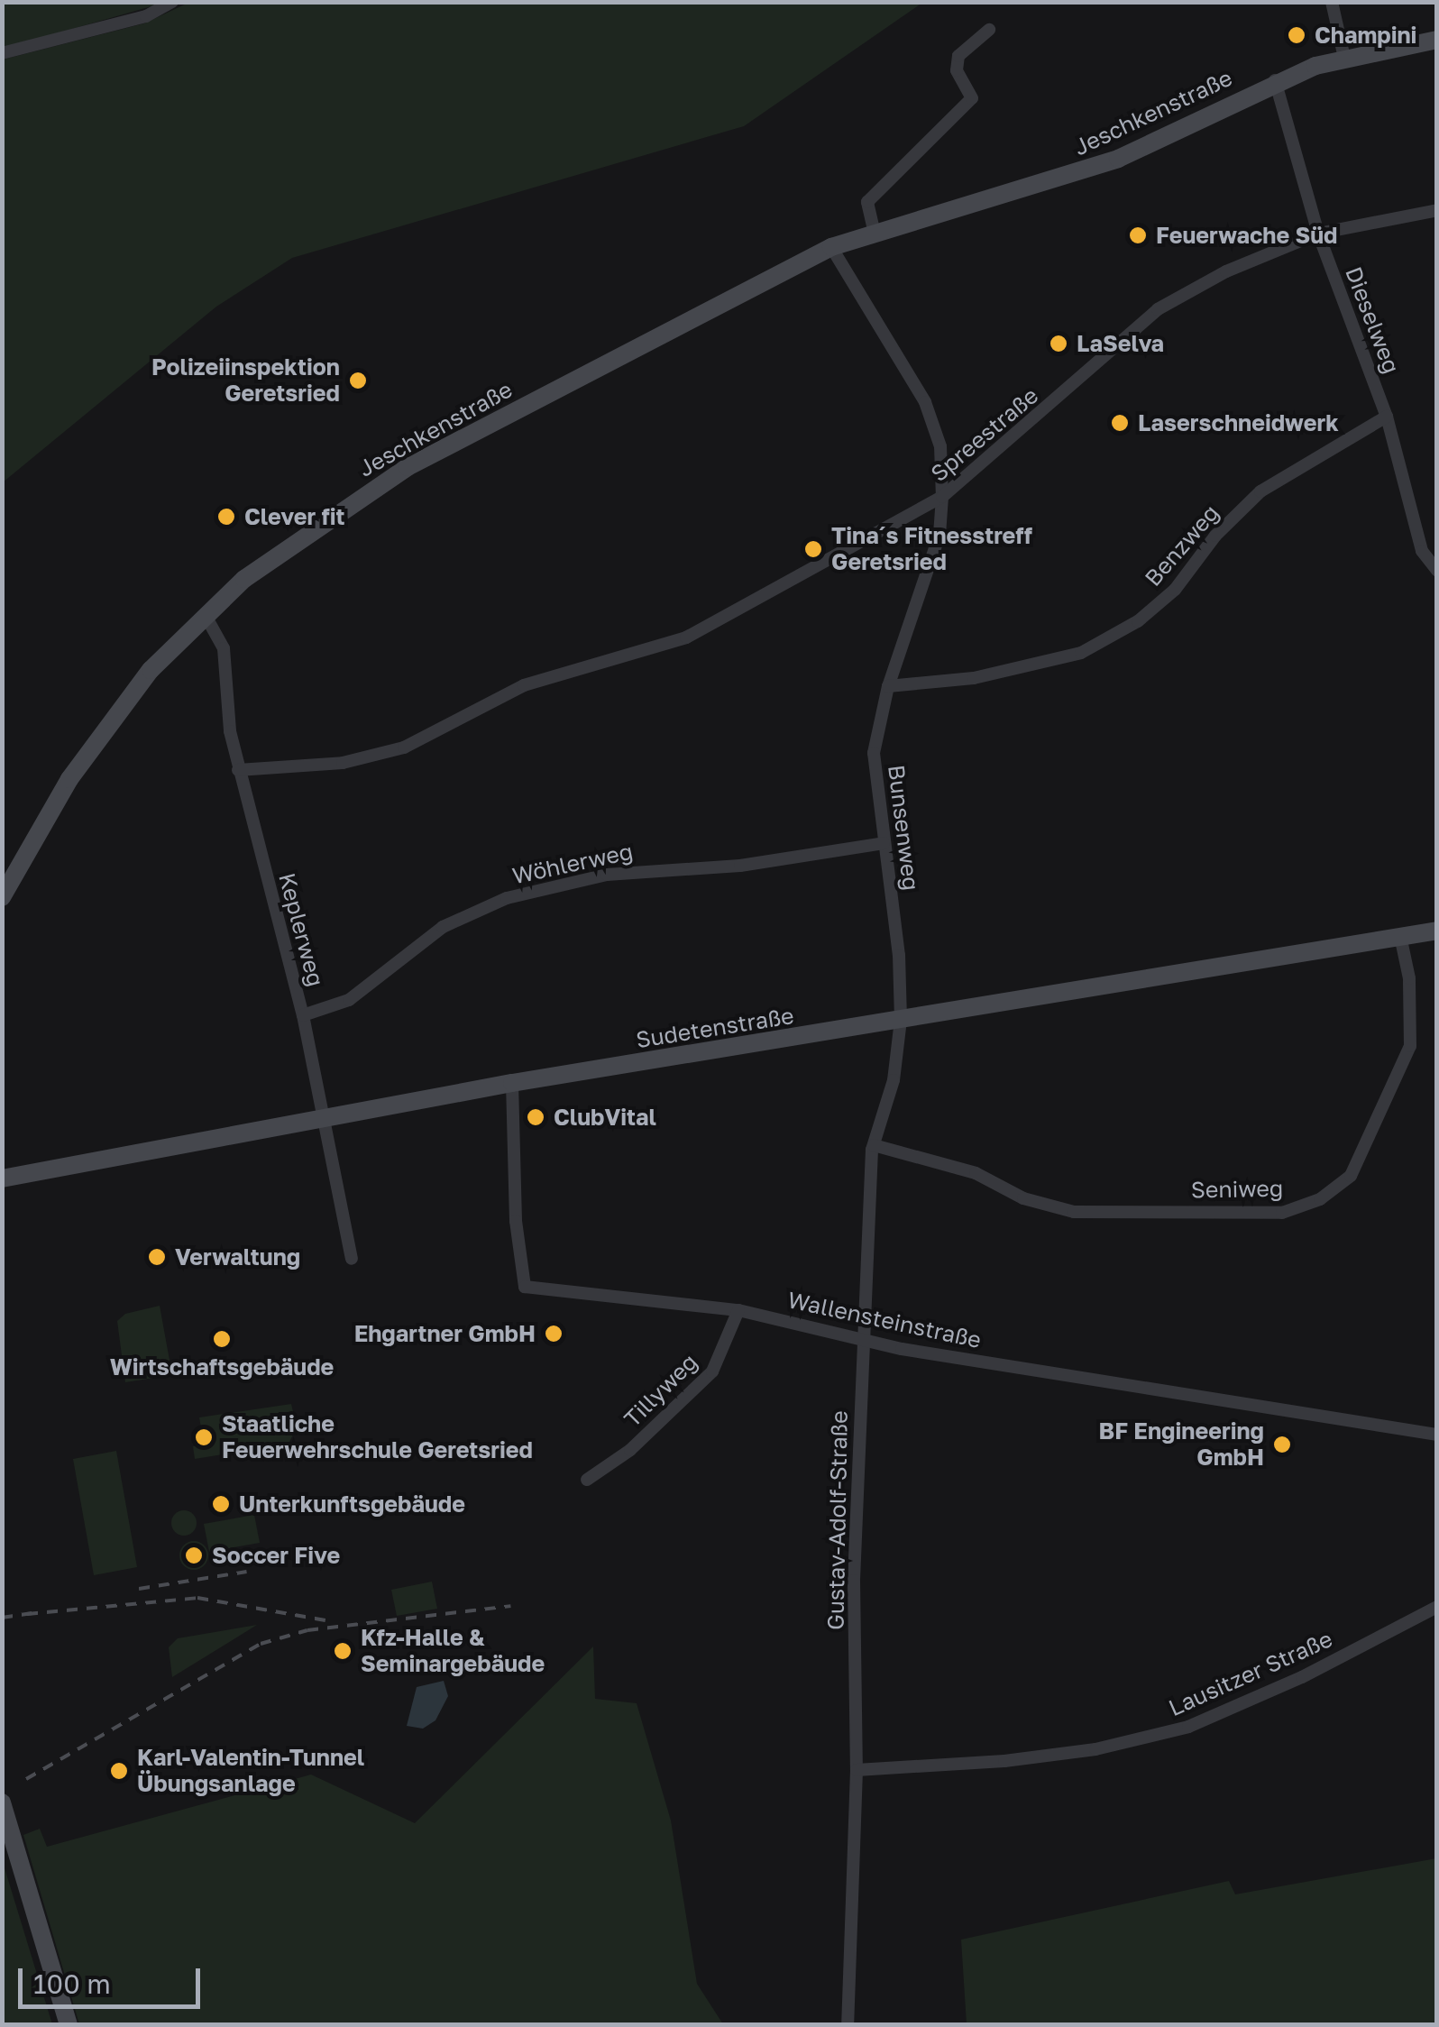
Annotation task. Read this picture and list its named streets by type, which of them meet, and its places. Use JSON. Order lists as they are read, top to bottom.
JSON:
{
  "streets": {
    "street": [
      "Jeschkenstraße",
      "Dieselweg",
      "Spreestraße",
      "Benzweg",
      "Bunsenweg",
      "Wöhlerweg",
      "Keplerweg",
      "Sudetenstraße",
      "Seniweg",
      "Wallensteinstraße",
      "Tillyweg",
      "Gustav-Adolf-Straße",
      "Lausitzer Straße"
    ]
  },
  "crossings": [
    ["Jeschkenstraße", "Dieselweg"],
    ["Jeschkenstraße", "Bunsenweg"],
    ["Jeschkenstraße", "Keplerweg"],
    ["Dieselweg", "Spreestraße"],
    ["Dieselweg", "Benzweg"],
    ["Spreestraße", "Bunsenweg"],
    ["Spreestraße", "Keplerweg"],
    ["Benzweg", "Bunsenweg"],
    ["Bunsenweg", "Wöhlerweg"],
    ["Bunsenweg", "Sudetenstraße"],
    ["Bunsenweg", "Gustav-Adolf-Straße"],
    ["Wöhlerweg", "Keplerweg"],
    ["Keplerweg", "Sudetenstraße"],
    ["Sudetenstraße", "Seniweg"],
    ["Sudetenstraße", "Wallensteinstraße"],
    ["Sudetenstraße", "Gustav-Adolf-Straße"],
    ["Seniweg", "Gustav-Adolf-Straße"],
    ["Wallensteinstraße", "Tillyweg"],
    ["Wallensteinstraße", "Gustav-Adolf-Straße"],
    ["Gustav-Adolf-Straße", "Lausitzer Straße"]
  ],
  "places": [
    "Champini",
    "Feuerwache Süd",
    "LaSelva",
    "Polizeiinspektion Geretsried",
    "Laserschneidwerk",
    "Clever fit",
    "Tina´s Fitnesstreff Geretsried",
    "ClubVital",
    "Verwaltung",
    "Ehgartner GmbH",
    "Wirtschaftsgebäude",
    "Staatliche Feuerwehrschule Geretsried",
    "BF Engineering GmbH",
    "Unterkunftsgebäude",
    "Soccer Five",
    "Kfz-Halle & Seminargebäude",
    "Karl-Valentin-Tunnel Übungsanlage"
  ],
  "scale_bar": "100 m"
}
